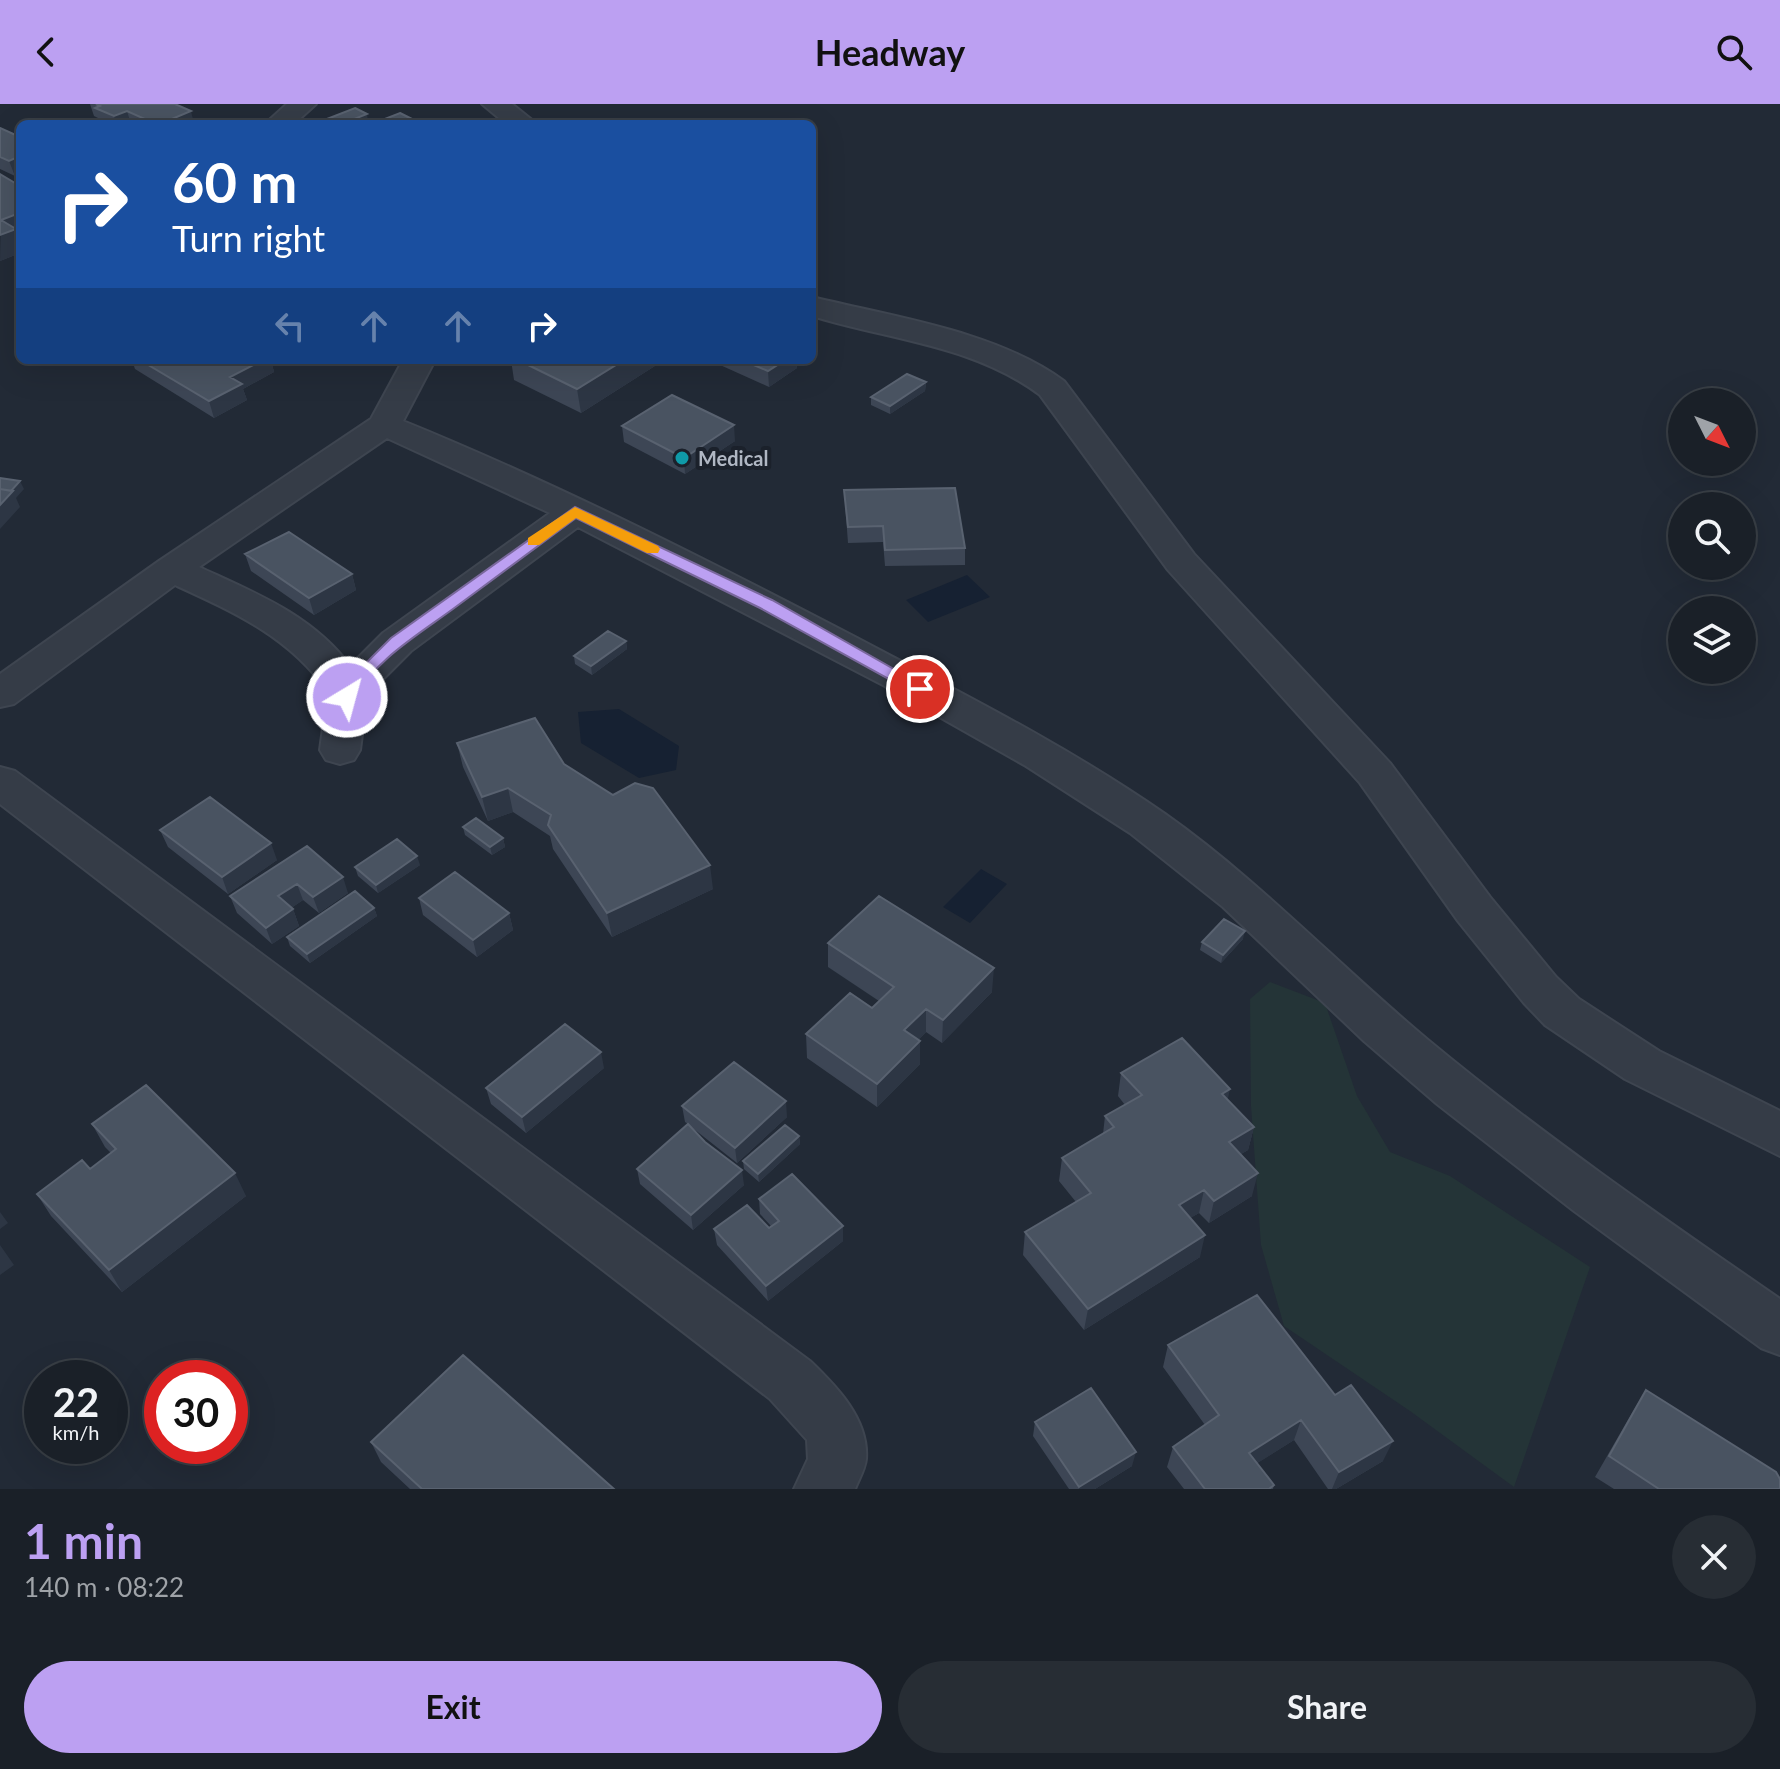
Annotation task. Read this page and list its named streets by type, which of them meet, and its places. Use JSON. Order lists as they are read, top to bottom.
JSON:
{
  "places": ["Medical"],
  "north": "bottom right",
  "page": {
    "header": "Headway",
    "turn": ["60 m", "Turn right"],
    "speed": "22 km/h",
    "limit": "30",
    "heading": ["1 min", "140 m · 08:22"],
    "buttons": ["Exit", "Share"]
  }
}
